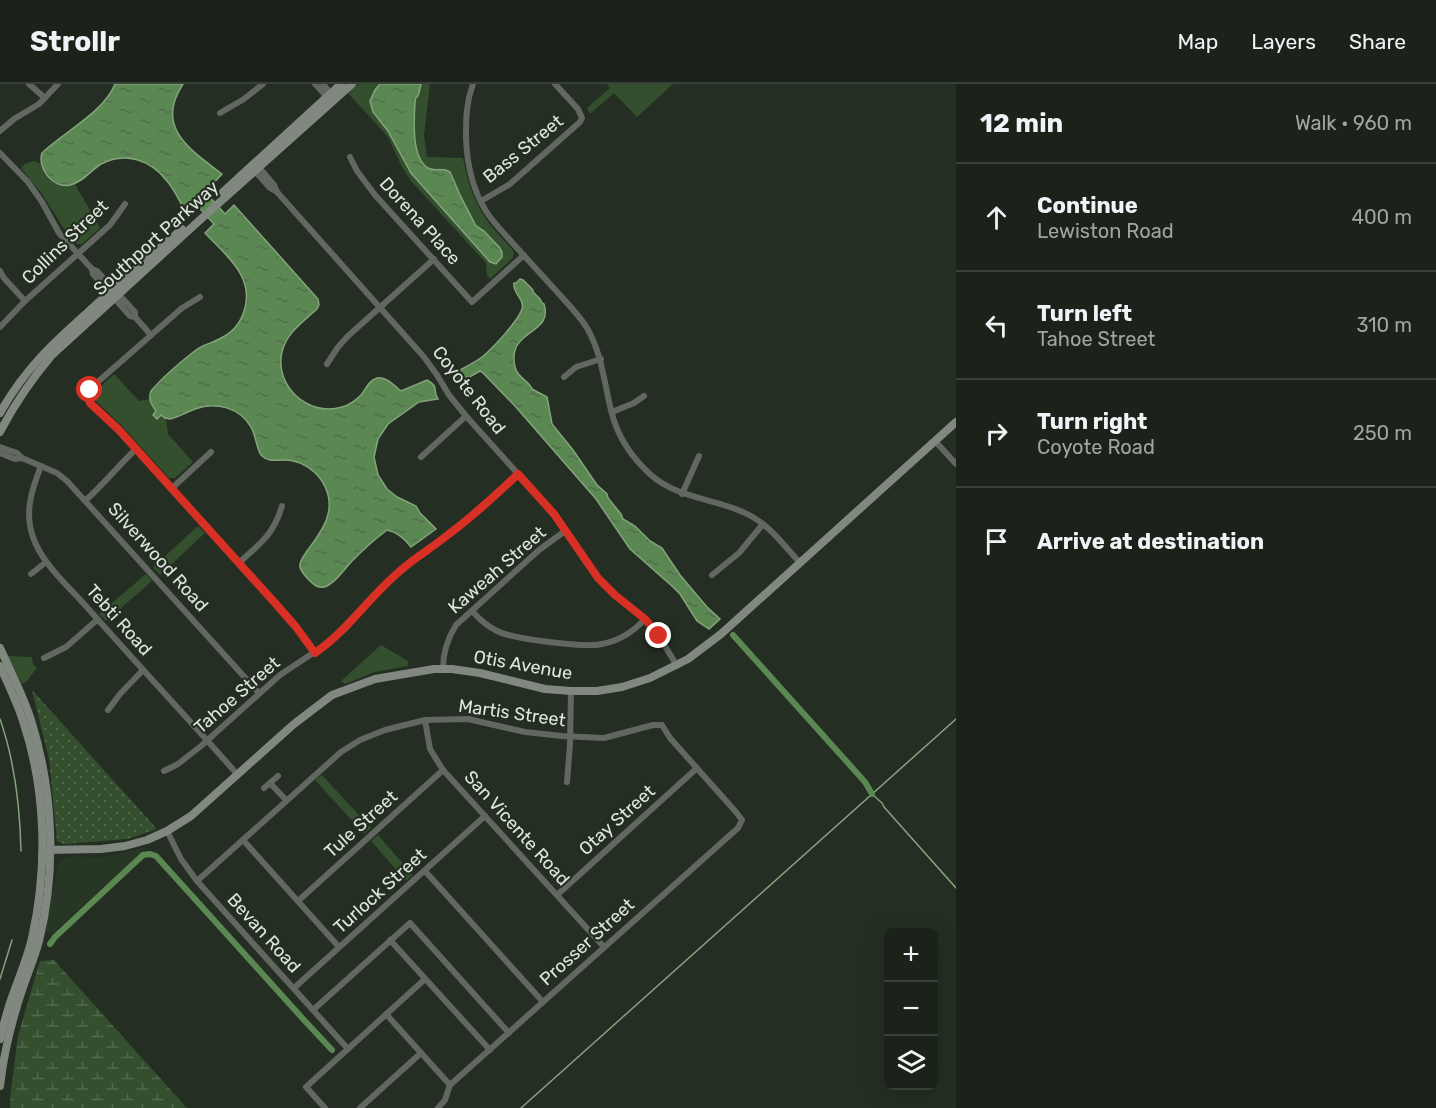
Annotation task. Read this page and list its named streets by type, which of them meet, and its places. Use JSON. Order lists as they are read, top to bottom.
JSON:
{
  "streets": {
    "street": [
      "Bass Street",
      "Dorena Place",
      "Southport Parkway",
      "Collins Street",
      "Coyote Road",
      "Silverwood Road",
      "Kaweah Street",
      "Tebti Road",
      "Otis Avenue",
      "Tahoe Street",
      "Martis Street",
      "Otay Street",
      "Tule Street",
      "San Vicente Road",
      "Turlock Street",
      "Bevan Road",
      "Prosser Street"
    ]
  },
  "crossings": [
    ["Southport Parkway", "Coyote Road"],
    ["Coyote Road", "Kaweah Street"],
    ["Coyote Road", "Otis Avenue"],
    ["Coyote Road", "Tahoe Street"],
    ["Silverwood Road", "Tebti Road"],
    ["Silverwood Road", "Tahoe Street"],
    ["Kaweah Street", "Otis Avenue"],
    ["Tebti Road", "Otis Avenue"],
    ["Tebti Road", "Tahoe Street"],
    ["Otis Avenue", "Bevan Road"],
    ["Martis Street", "Otay Street"],
    ["Martis Street", "San Vicente Road"],
    ["Martis Street", "Bevan Road"],
    ["Martis Street", "Prosser Street"],
    ["Otay Street", "San Vicente Road"],
    ["Otay Street", "Prosser Street"],
    ["Tule Street", "San Vicente Road"],
    ["San Vicente Road", "Turlock Street"],
    ["San Vicente Road", "Prosser Street"],
    ["Turlock Street", "Bevan Road"]
  ],
  "page": {
    "header": "Strollr",
    "nav": ["Map", "Layers", "Share"],
    "heading": ["12 min", "Walk · 960 m"],
    "list": [
      ["Continue", "Lewiston Road", "400 m"],
      ["Turn left", "Tahoe Street", "310 m"],
      ["Turn right", "Coyote Road", "250 m"],
      "Arrive at destination"
    ],
    "map_buttons": ["+", "−"]
  }
}
